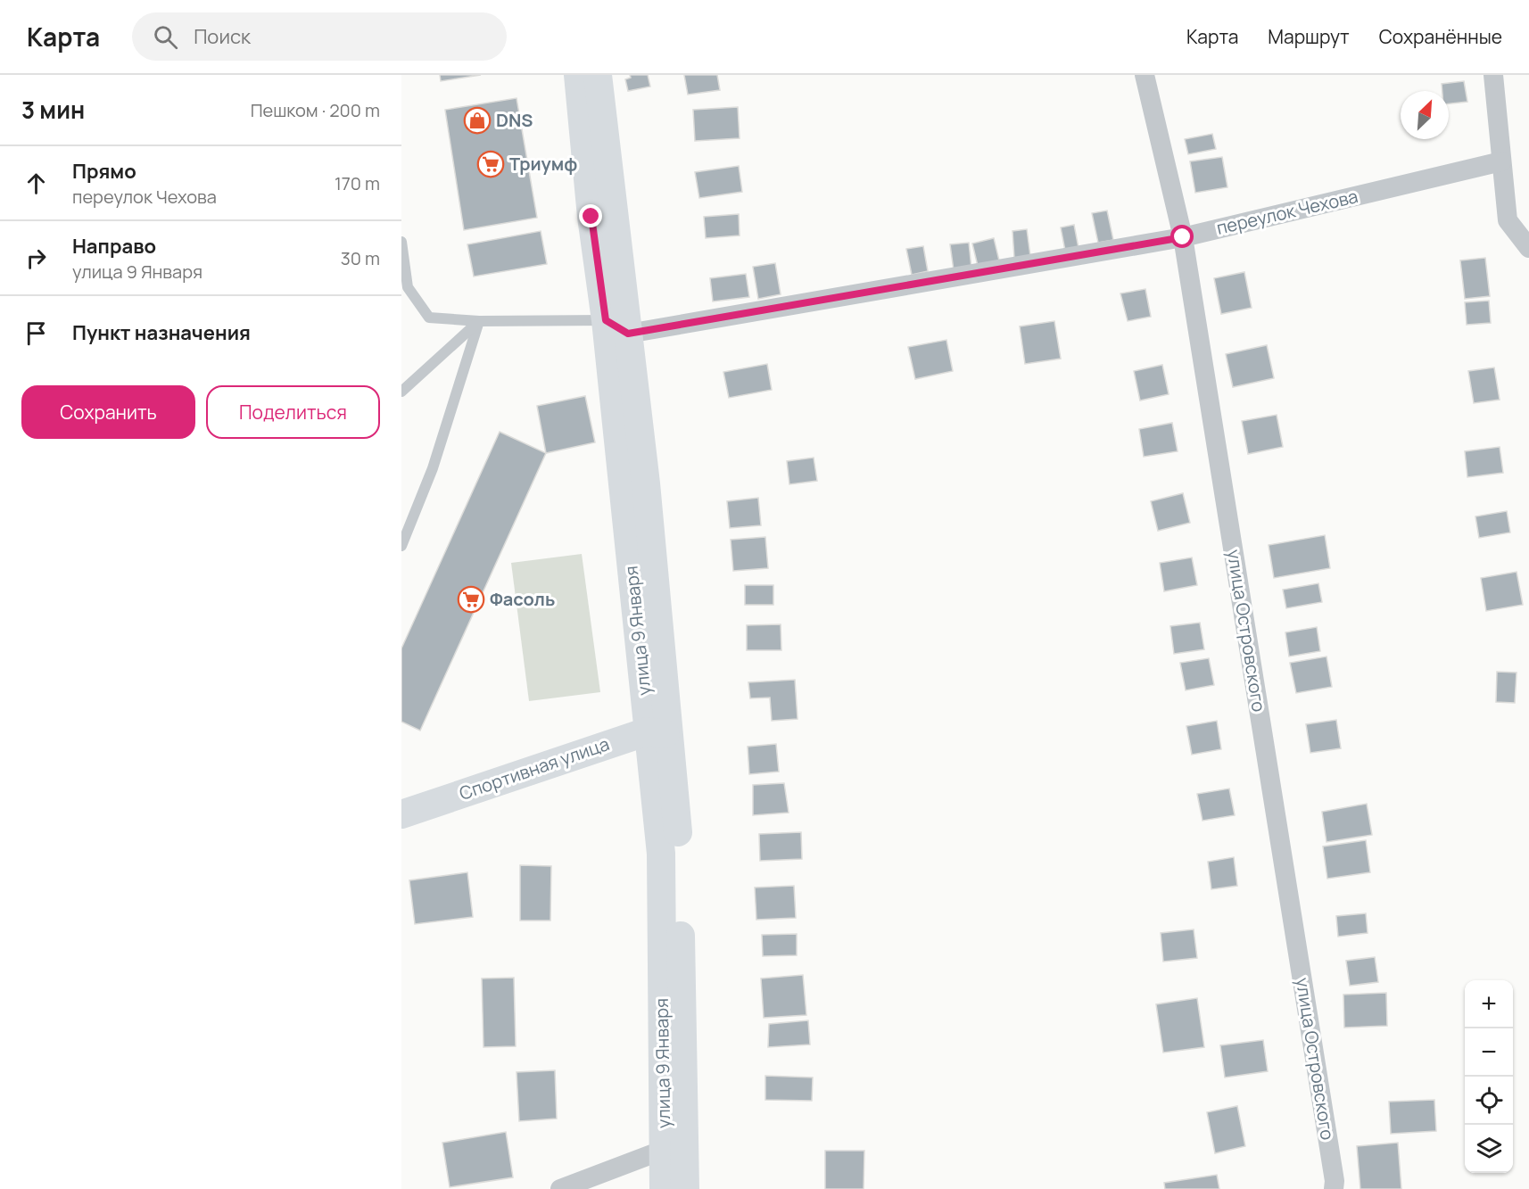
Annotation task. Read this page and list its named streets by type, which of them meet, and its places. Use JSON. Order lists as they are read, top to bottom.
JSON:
{
  "streets": {
    "main road": ["улица 9 Января", "Спортивная улица"],
    "street": ["переулок Чехова", "улица Островского"]
  },
  "crossings": [
    ["переулок Чехова", "улица 9 Января"],
    ["переулок Чехова", "улица Островского"],
    ["улица 9 Января", "Спортивная улица"]
  ],
  "places": {
    "shop": ["DNS"],
    "supermarket": ["Триумф", "Фасоль"]
  },
  "north": "top right",
  "page": {
    "header": "Карта",
    "search": "Поиск",
    "nav": ["Карта", "Маршрут", "Сохранённые"],
    "heading": ["3 мин", "Пешком · 200 m"],
    "list": [
      ["Прямо", "переулок Чехова", "170 m"],
      ["Направо", "улица 9 Января", "30 m"],
      "Пункт назначения"
    ],
    "buttons": ["Сохранить", "Поделиться"],
    "map_buttons": ["+", "−"]
  }
}
